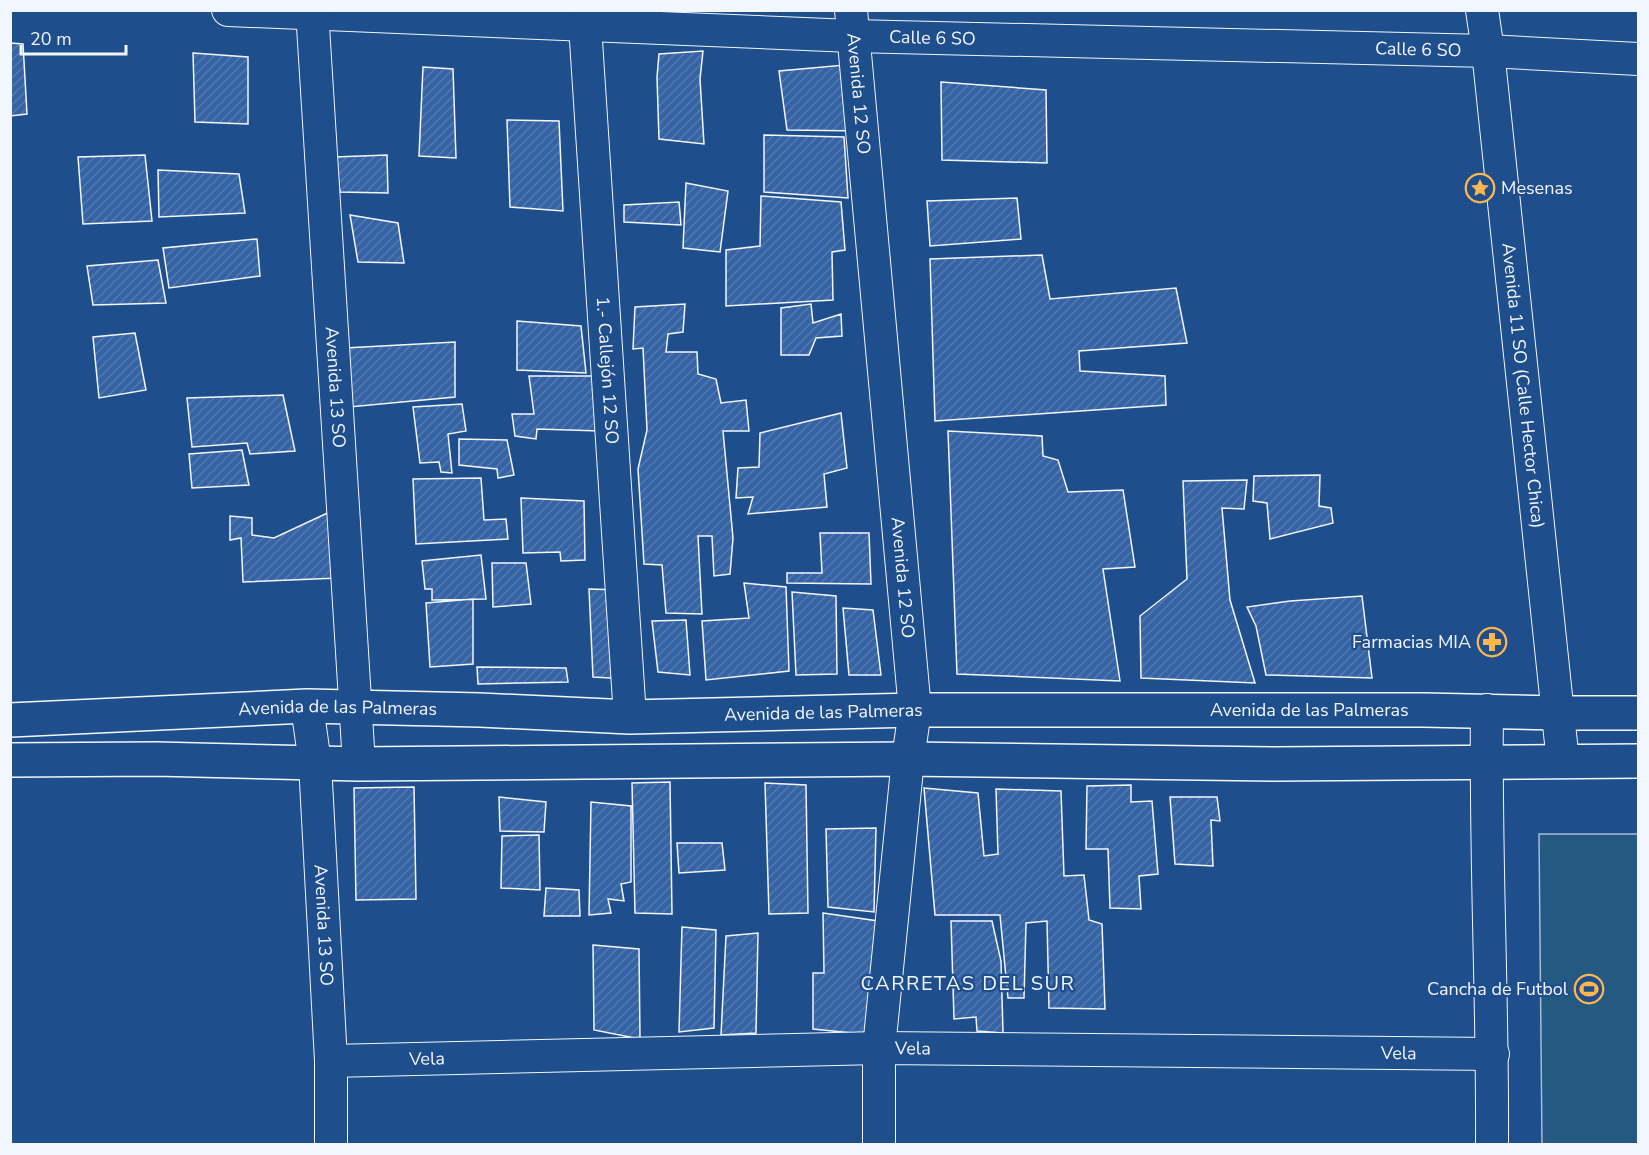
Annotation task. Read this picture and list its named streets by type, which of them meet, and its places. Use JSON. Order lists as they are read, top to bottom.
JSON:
{
  "streets": {
    "street": [
      "Calle 6 SO",
      "Avenida 12 SO",
      "1.- Callejón 12 SO",
      "Avenida 11 SO (Calle Hector Chica)",
      "Avenida 13 SO",
      "Avenida de las Palmeras",
      "Vela"
    ]
  },
  "crossings": [
    ["Calle 6 SO", "Avenida 12 SO"],
    ["Calle 6 SO", "1.- Callejón 12 SO"],
    ["Calle 6 SO", "Avenida 11 SO (Calle Hector Chica)"],
    ["Calle 6 SO", "Avenida 13 SO"],
    ["Avenida 12 SO", "Avenida de las Palmeras"],
    ["Avenida 12 SO", "Vela"],
    ["1.- Callejón 12 SO", "Avenida de las Palmeras"],
    ["Avenida 11 SO (Calle Hector Chica)", "Avenida de las Palmeras"],
    ["Avenida 13 SO", "Avenida de las Palmeras"],
    ["Avenida 13 SO", "Vela"]
  ],
  "districts": ["CARRETAS DEL SUR"],
  "places": {
    "place": ["Mesenas"],
    "pharmacy": ["Farmacias MIA"],
    "sports": ["Cancha de Futbol"]
  },
  "scale_bar": "20 m"
}
